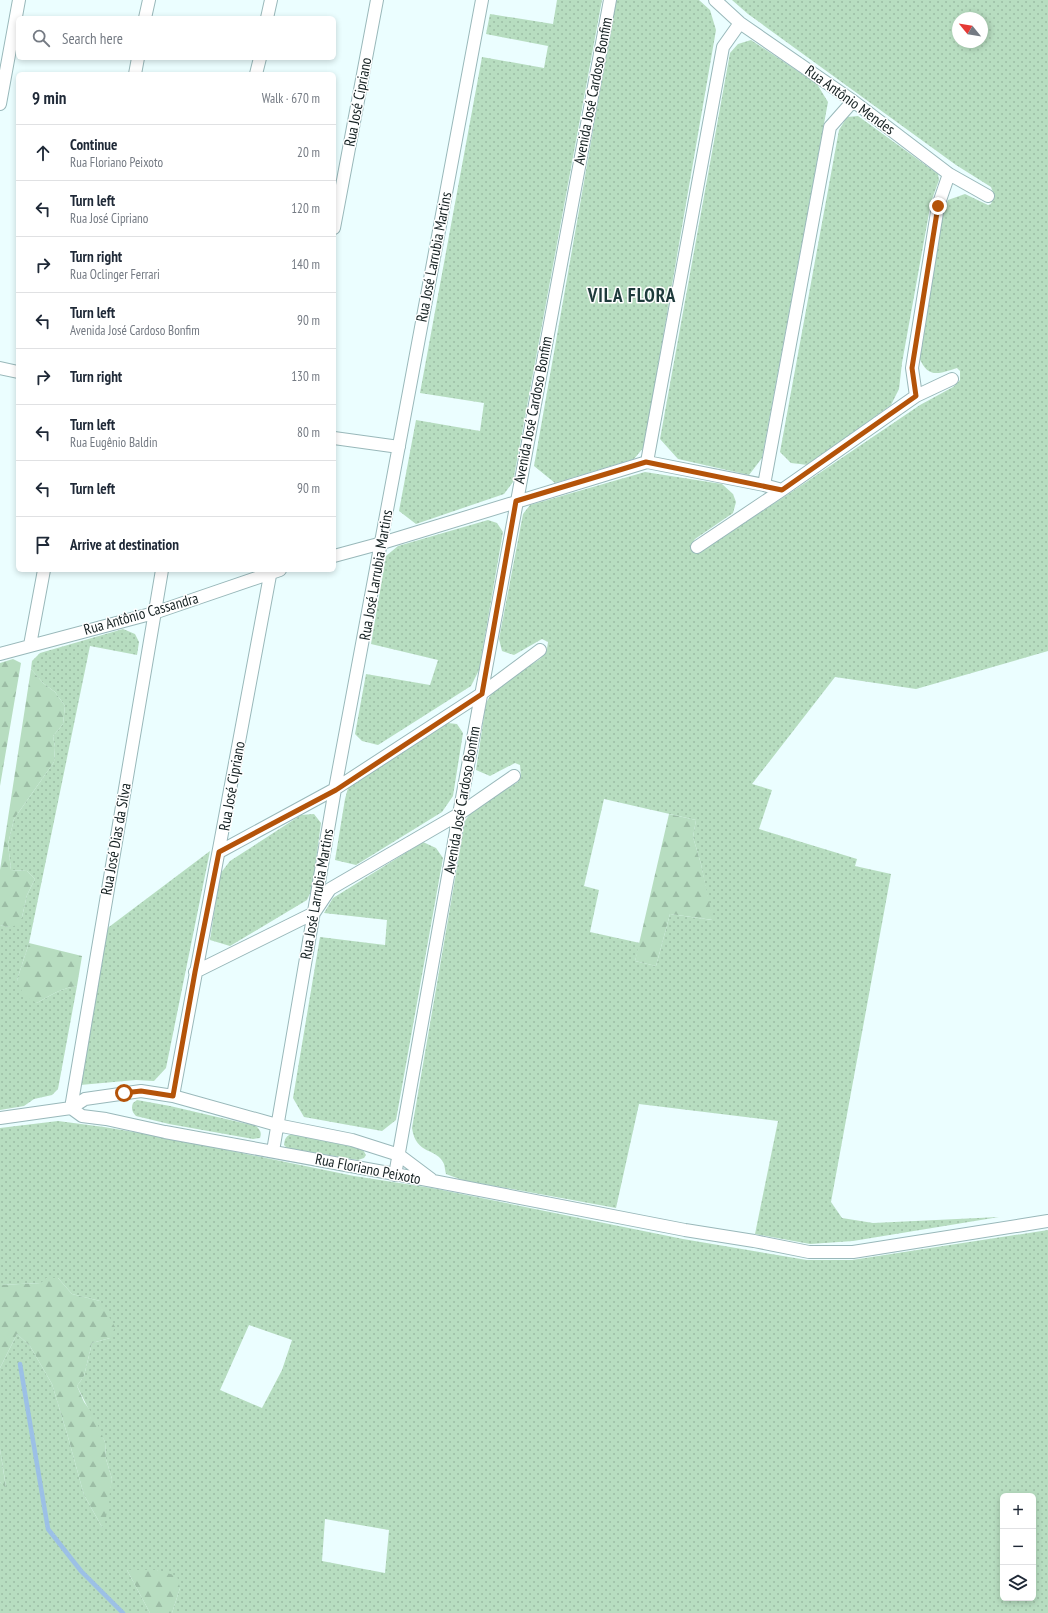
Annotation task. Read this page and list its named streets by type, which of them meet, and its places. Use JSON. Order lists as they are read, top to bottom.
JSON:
{
  "streets": {
    "street": [
      "Avenida José Cardoso Bonfim",
      "Rua Antônio Mendes",
      "Rua José Cipriano",
      "Rua José Larrubia Martins",
      "Rua Antônio Cassandra",
      "Rua José Dias da Silva",
      "Rua Floriano Peixoto"
    ]
  },
  "crossings": [
    ["Avenida José Cardoso Bonfim", "Rua Floriano Peixoto"],
    ["Rua José Cipriano", "Rua Floriano Peixoto"],
    ["Rua José Larrubia Martins", "Rua Floriano Peixoto"],
    ["Rua Antônio Cassandra", "Rua José Dias da Silva"],
    ["Rua José Dias da Silva", "Rua Floriano Peixoto"]
  ],
  "districts": ["VILA FLORA"],
  "north": "top left",
  "page": {
    "search": "Search here",
    "heading": ["9 min", "Walk · 670 m"],
    "list": [
      ["Continue", "Rua Floriano Peixoto", "20 m"],
      ["Turn left", "Rua José Cipriano", "120 m"],
      ["Turn right", "Rua Oclinger Ferrari", "140 m"],
      ["Turn left", "Avenida José Cardoso Bonfim", "90 m"],
      ["Turn right", "130 m"],
      ["Turn left", "Rua Eugênio Baldin", "80 m"],
      ["Turn left", "90 m"],
      "Arrive at destination"
    ],
    "map_buttons": ["+", "−"]
  }
}
